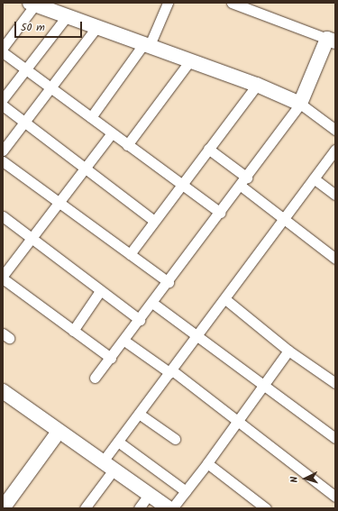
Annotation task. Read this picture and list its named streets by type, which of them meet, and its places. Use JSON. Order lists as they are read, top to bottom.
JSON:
{
  "scale_bar": "50 m",
  "north": "left"
}
